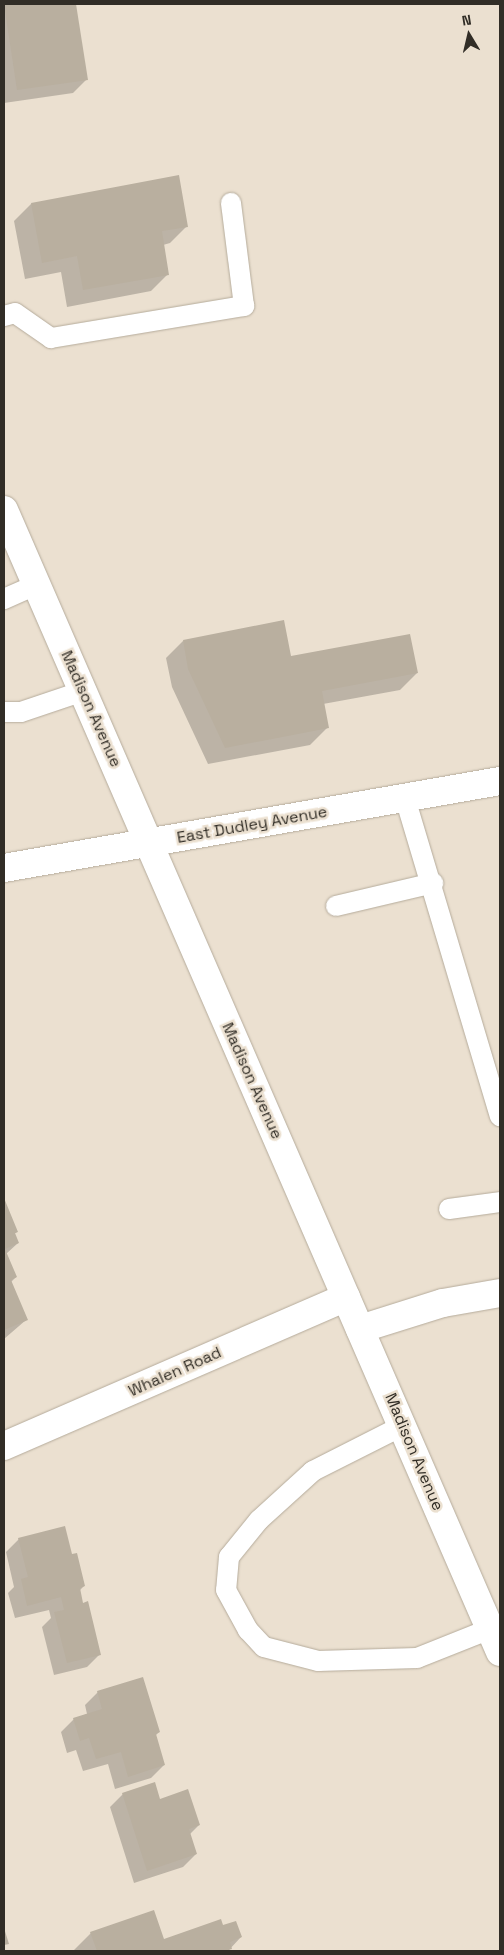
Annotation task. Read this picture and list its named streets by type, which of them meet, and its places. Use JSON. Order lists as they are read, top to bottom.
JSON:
{
  "streets": {
    "main road": ["Madison Avenue", "East Dudley Avenue", "Whalen Road"]
  },
  "crossings": [
    ["Madison Avenue", "East Dudley Avenue"],
    ["Madison Avenue", "Whalen Road"]
  ],
  "north": "top"
}
